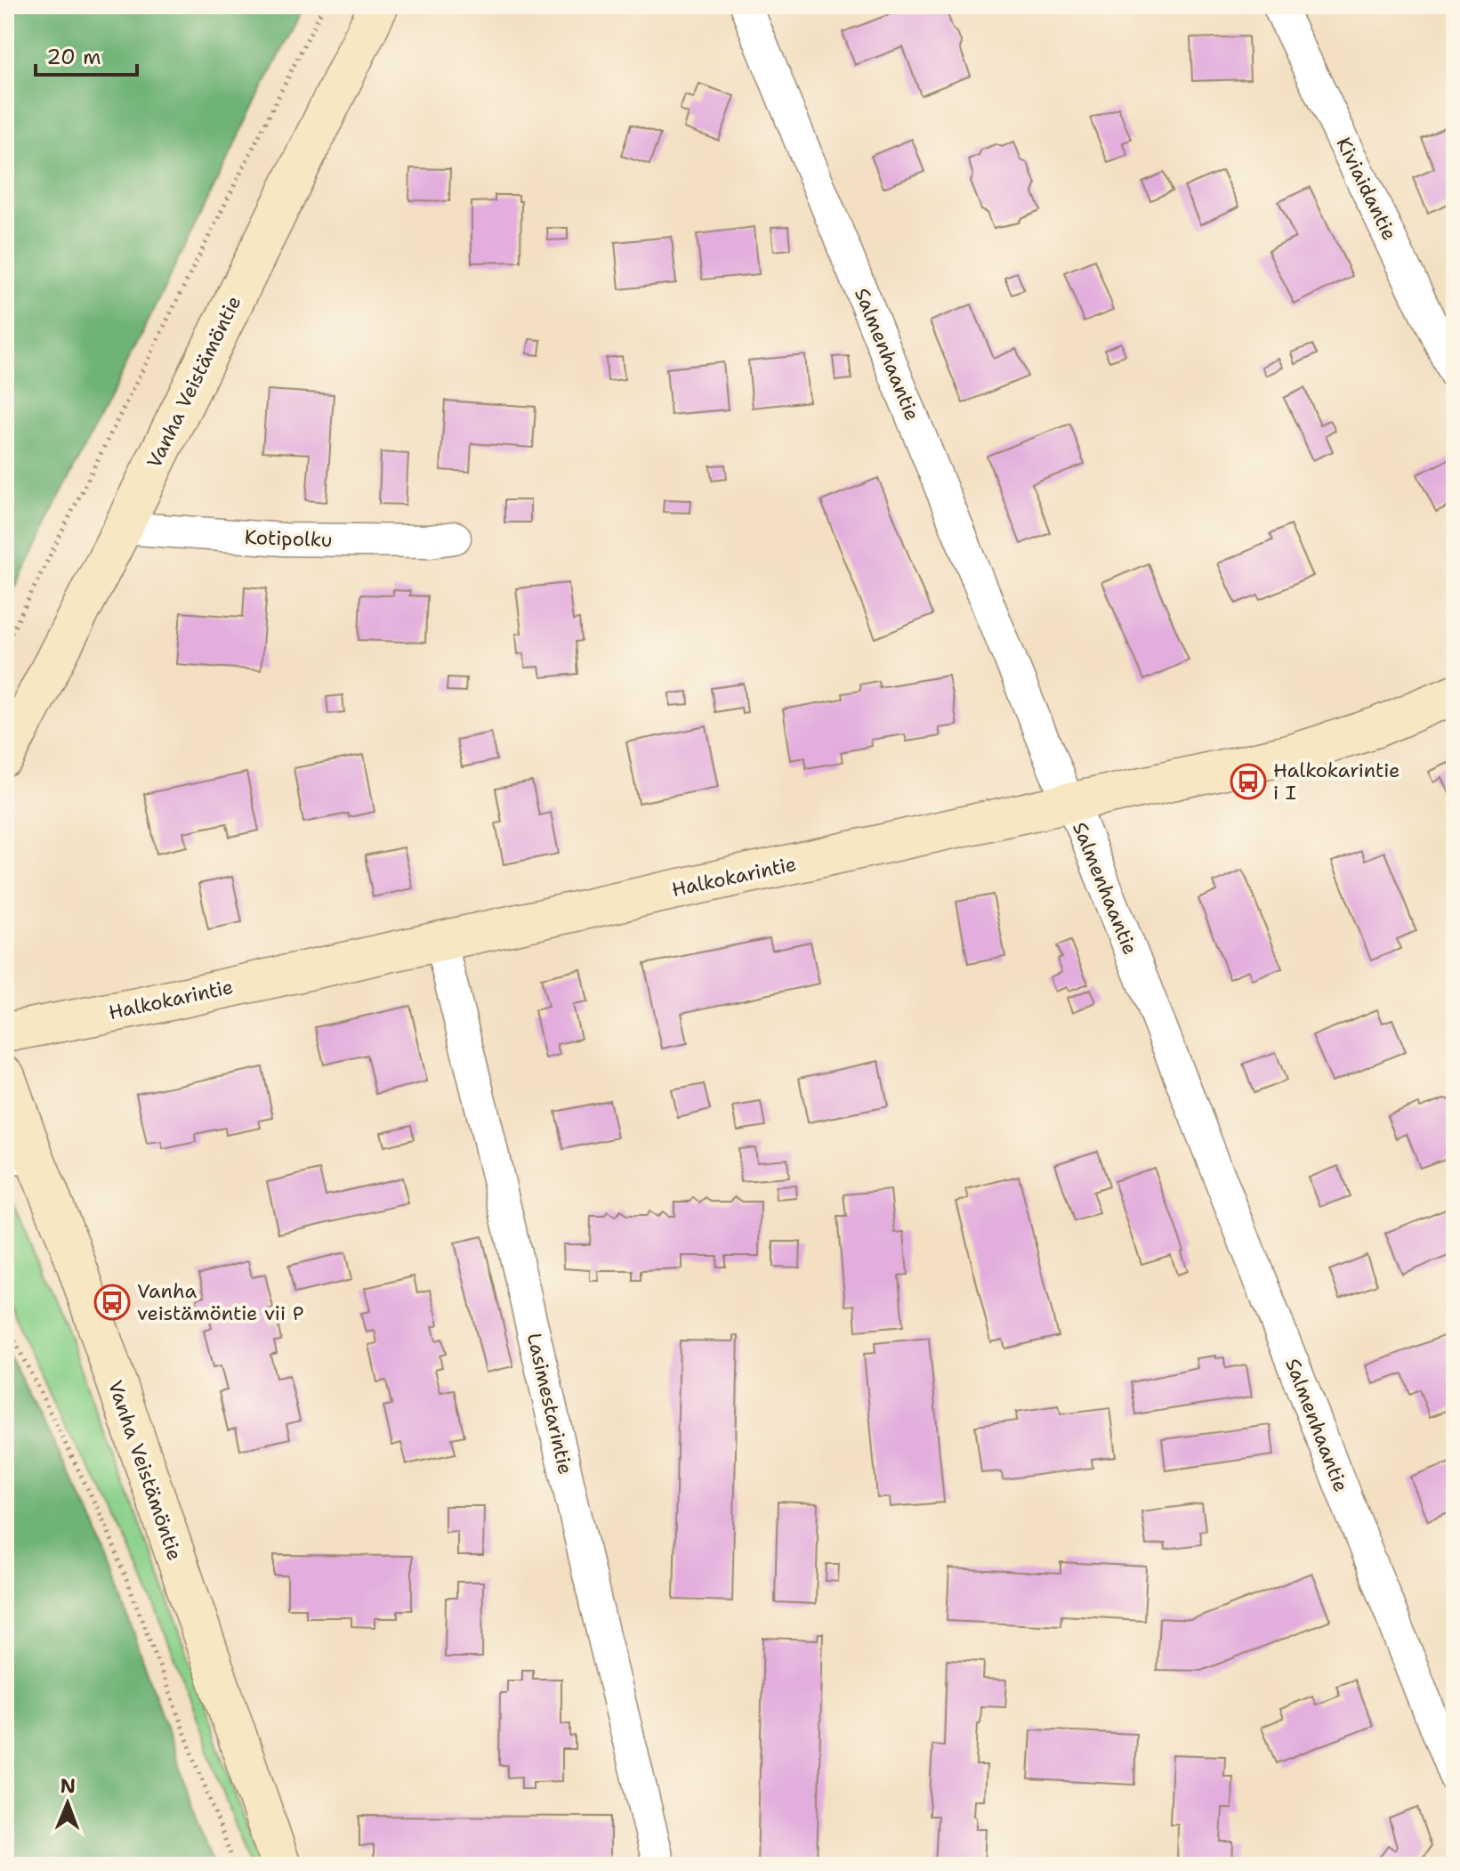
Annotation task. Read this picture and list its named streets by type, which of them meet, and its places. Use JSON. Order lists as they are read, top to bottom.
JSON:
{
  "streets": {
    "street": [
      "Kiviaidantie",
      "Salmenhaantie",
      "Vanha Veistämöntie",
      "Kotipolku",
      "Halkokarintie",
      "Lasimestarintie"
    ]
  },
  "crossings": [
    ["Salmenhaantie", "Halkokarintie"],
    ["Vanha Veistämöntie", "Kotipolku"],
    ["Halkokarintie", "Lasimestarintie"]
  ],
  "places": {
    "bus stop": ["Halkokarintie i I", "Vanha veistämöntie vii P"]
  },
  "scale_bar": "20 m",
  "north": "top"
}
